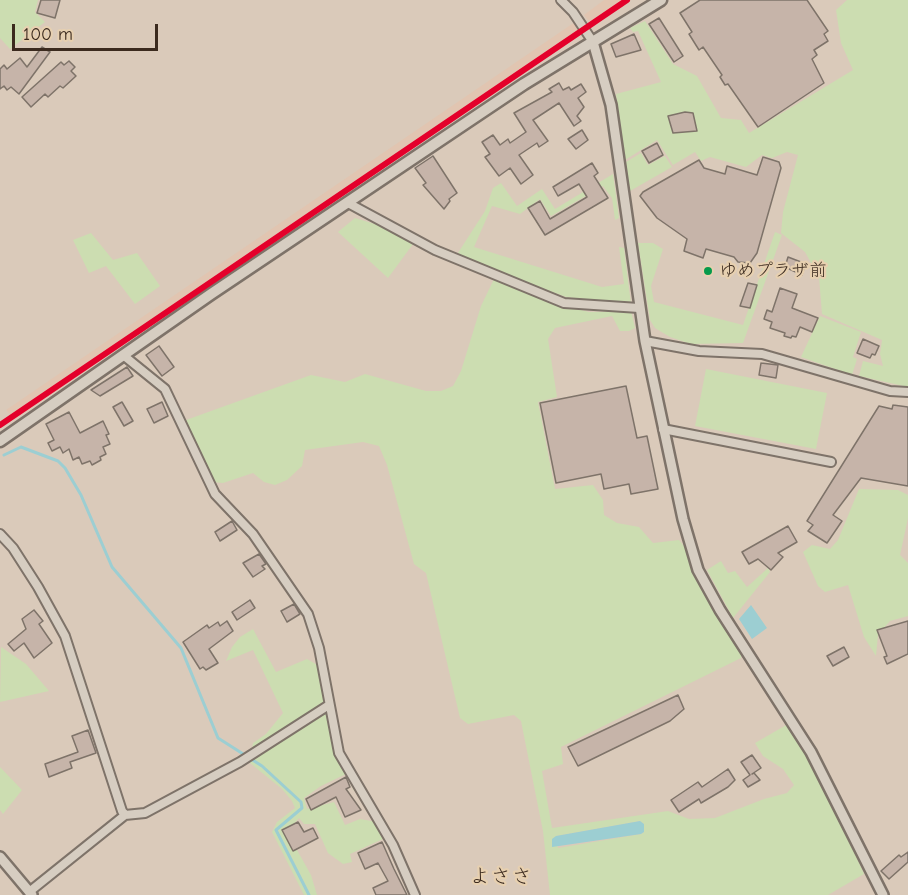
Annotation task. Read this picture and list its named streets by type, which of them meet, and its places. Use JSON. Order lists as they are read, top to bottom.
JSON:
{
  "districts": ["よささ"],
  "places": ["ゆめプラザ前"],
  "scale_bar": "100 m"
}
